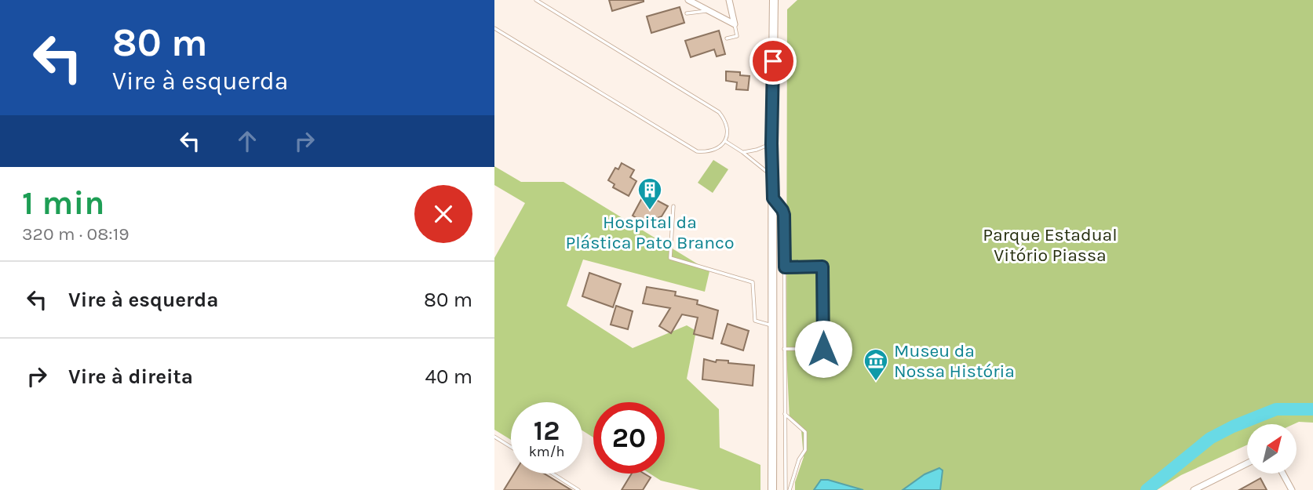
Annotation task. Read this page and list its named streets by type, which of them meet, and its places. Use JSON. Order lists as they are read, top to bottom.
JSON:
{
  "parks": ["Parque Estadual Vitório Piassa"],
  "places": {
    "building": ["Hospital da Plástica Pato Branco"],
    "museum": ["Museu da Nossa História"]
  },
  "north": "top right",
  "page": {
    "turn": ["80 m", "Vire à esquerda"],
    "heading": ["1 min", "320 m · 08:19"],
    "list": [
      {
        "name": "Vire à esquerda",
        "value": "80 m"
      },
      {
        "name": "Vire à direita",
        "value": "40 m"
      }
    ],
    "speed": "12 km/h",
    "limit": "20"
  }
}
